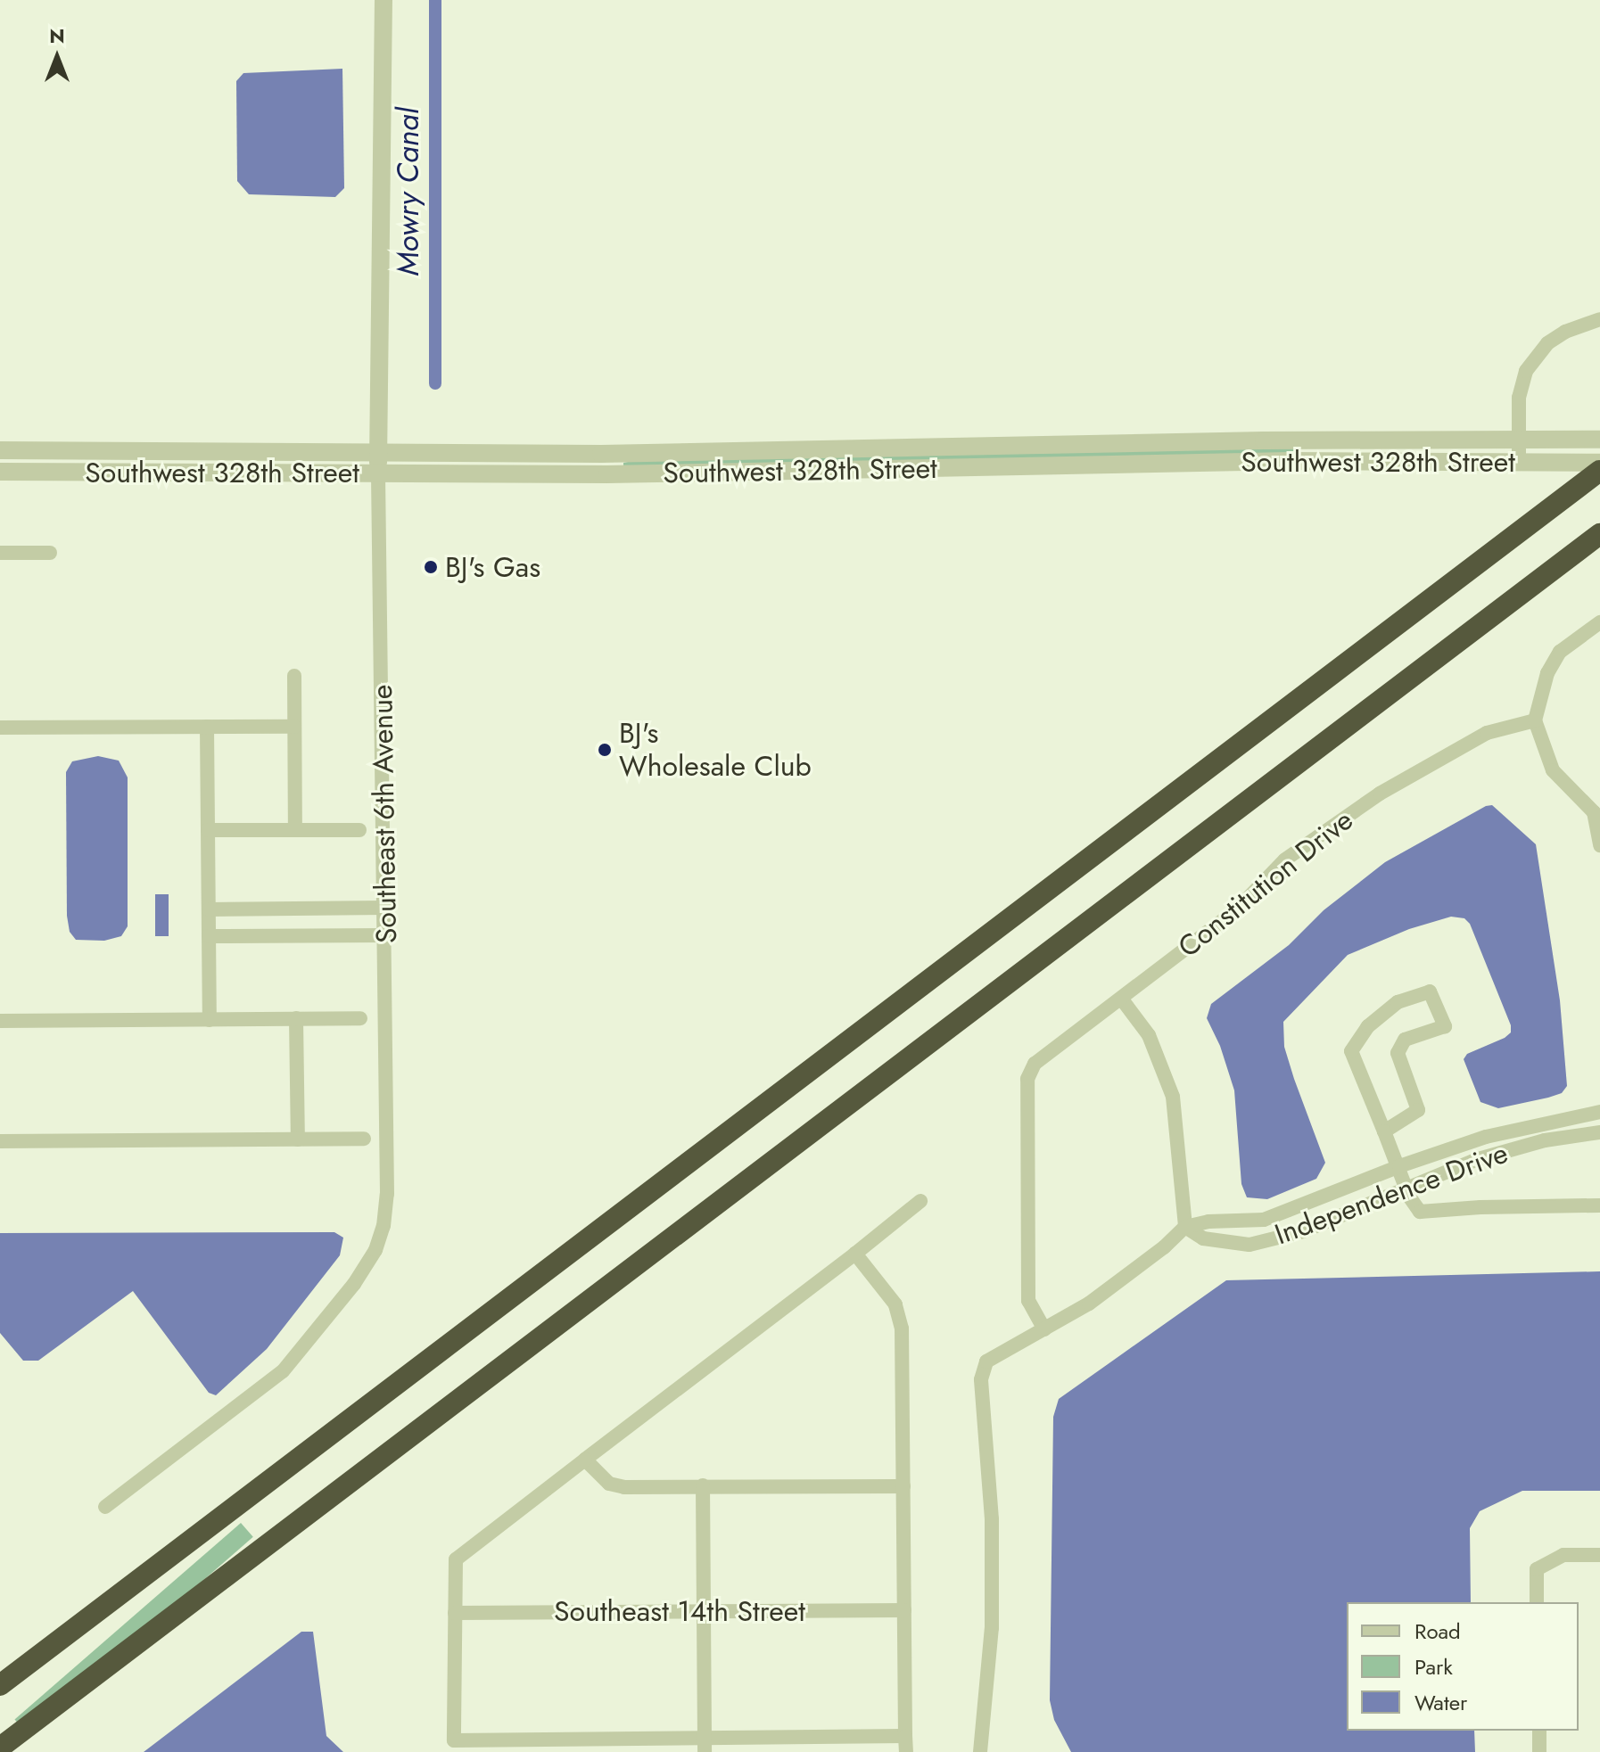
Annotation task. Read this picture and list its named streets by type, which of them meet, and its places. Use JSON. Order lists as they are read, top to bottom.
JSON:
{
  "streets": {
    "street": [
      "Southwest 328th Street",
      "Southeast 6th Avenue",
      "Constitution Drive",
      "Independence Drive",
      "Southeast 14th Street"
    ]
  },
  "crossings": [
    ["Southwest 328th Street", "Southeast 6th Avenue"]
  ],
  "water": ["Mowry Canal"],
  "places": ["BJ's Gas", "BJ's Wholesale Club"],
  "legend": ["Road", "Park", "Water"],
  "north": "top"
}
